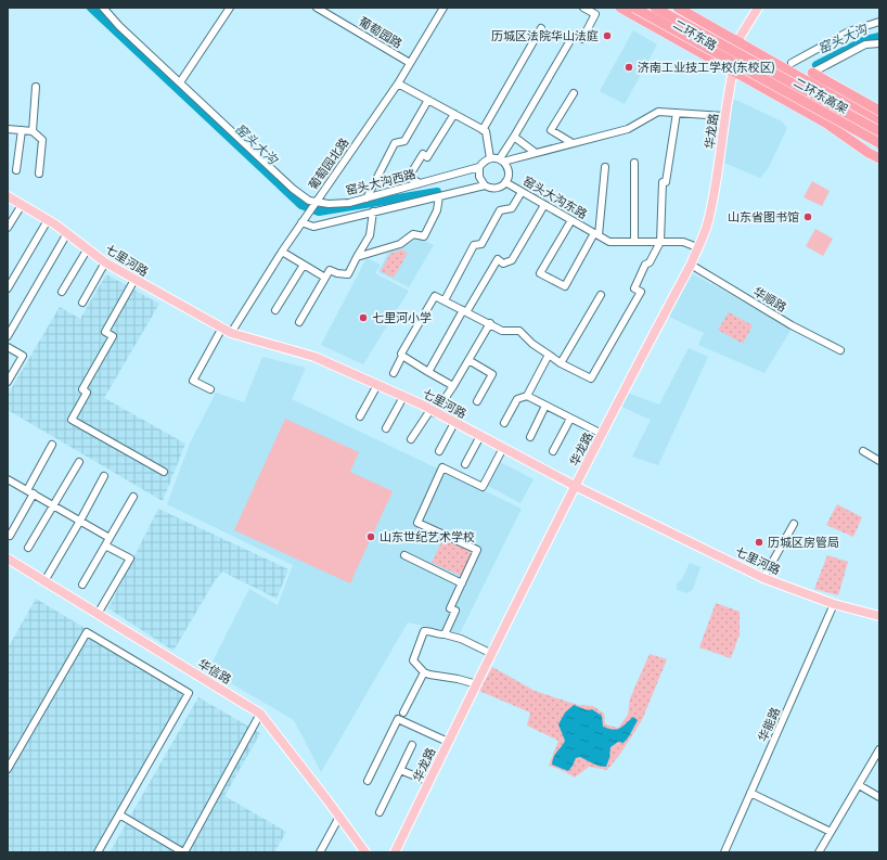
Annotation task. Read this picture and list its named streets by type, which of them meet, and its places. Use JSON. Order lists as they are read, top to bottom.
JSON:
{
  "streets": {
    "highway": ["二环东路", "二环东高架"],
    "main road": ["华龙路", "七里河路", "华信路"],
    "street": [
      "葡萄园路",
      "葡萄园北路",
      "窑头大沟西路",
      "窑头大沟东路",
      "华顺路",
      "华能路"
    ]
  },
  "crossings": [
    ["葡萄园路", "葡萄园北路"],
    ["二环东路", "华龙路"],
    ["华龙路", "窑头大沟东路"],
    ["华龙路", "七里河路"],
    ["华龙路", "华顺路"],
    ["葡萄园北路", "窑头大沟西路"],
    ["葡萄园北路", "窑头大沟东路"],
    ["葡萄园北路", "七里河路"],
    ["窑头大沟西路", "窑头大沟东路"],
    ["七里河路", "华能路"]
  ],
  "water": ["窑头大沟"],
  "places": [
    "历城区法院华山法庭",
    "济南工业技工学校(东校区)",
    "山东省图书馆",
    "七里河小学",
    "山东世纪艺术学校",
    "历城区房管局"
  ]
}
